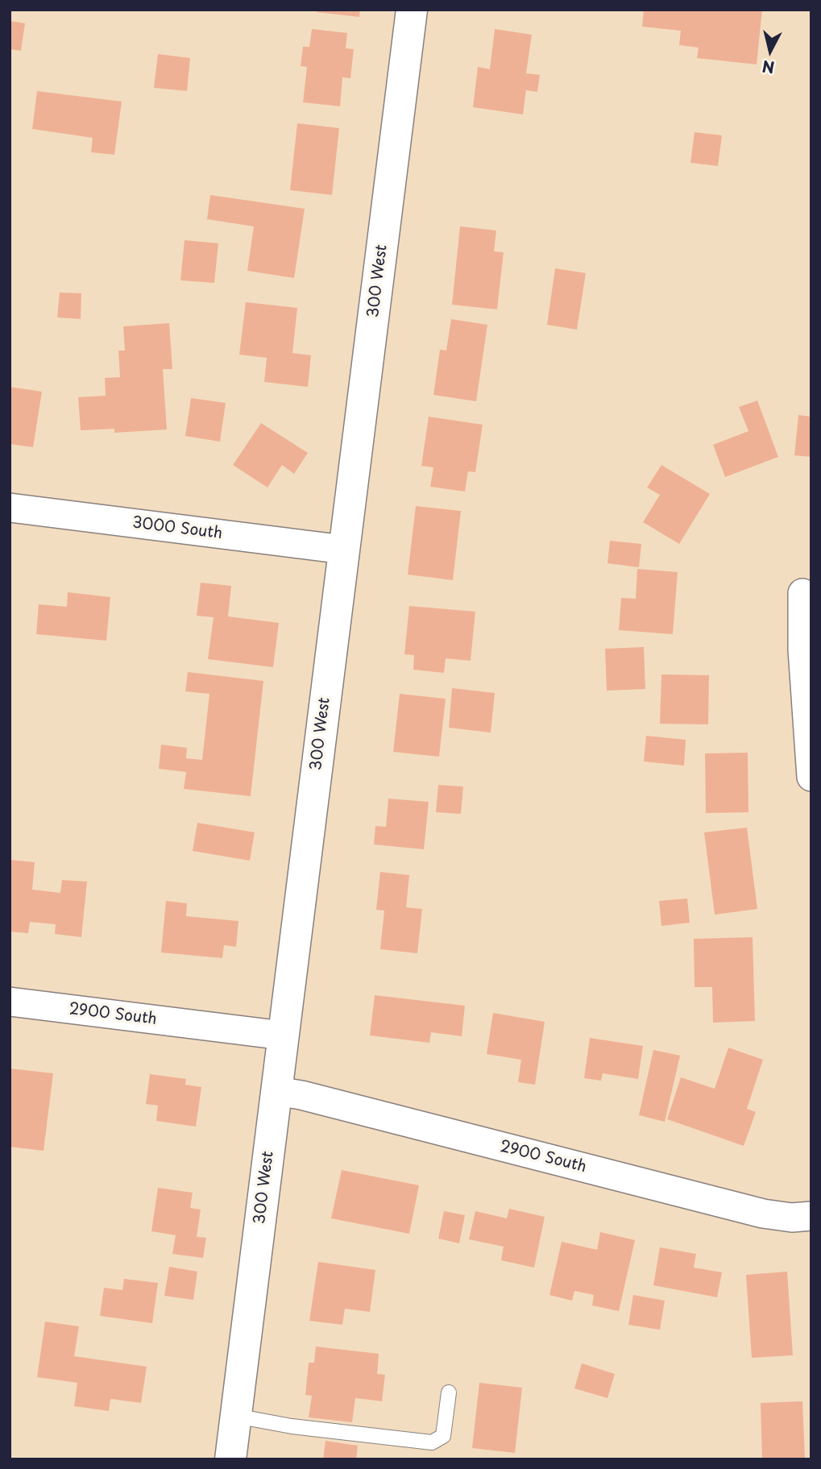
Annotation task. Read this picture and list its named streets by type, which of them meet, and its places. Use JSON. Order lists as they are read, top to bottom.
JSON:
{
  "streets": {
    "street": ["300 West", "3000 South", "2900 South"]
  },
  "crossings": [
    ["300 West", "3000 South"],
    ["300 West", "2900 South"]
  ],
  "north": "bottom"
}
